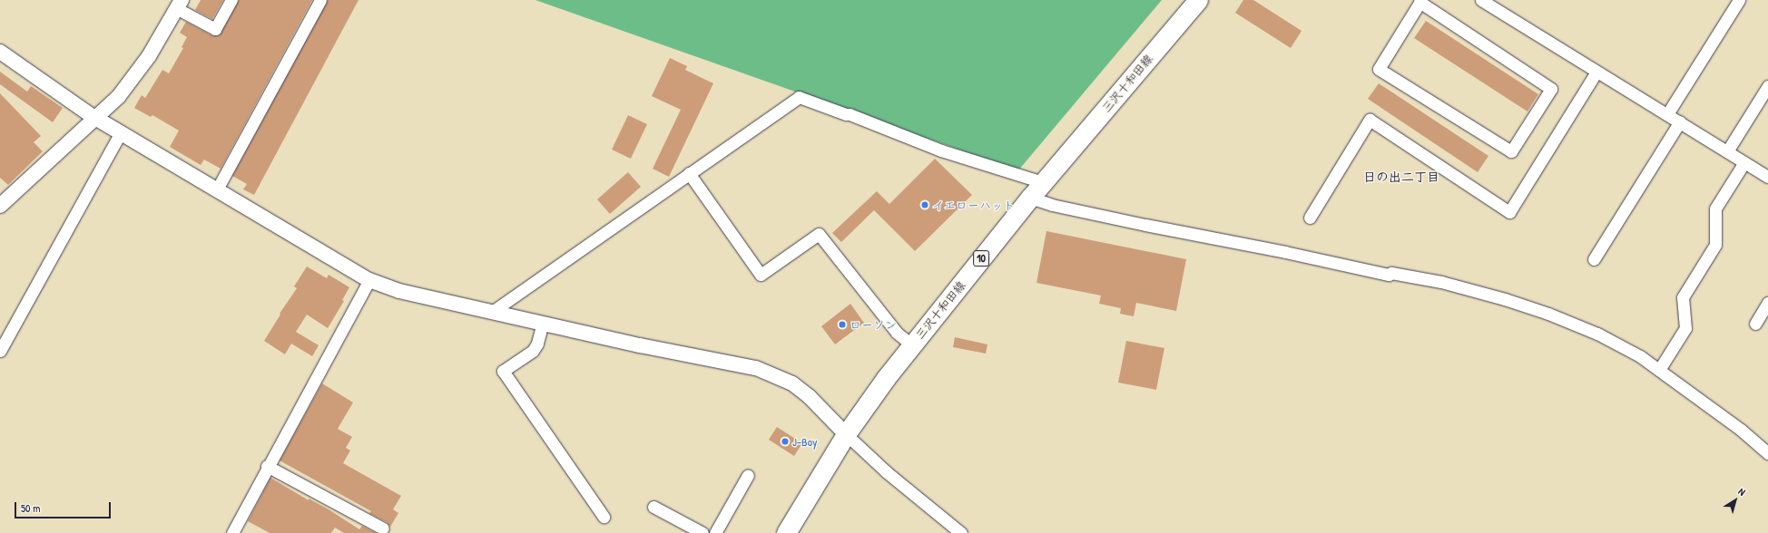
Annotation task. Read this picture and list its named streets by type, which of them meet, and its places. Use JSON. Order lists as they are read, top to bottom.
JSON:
{
  "streets": {
    "main road": ["三沢十和田線", "10"]
  },
  "districts": ["日の出二丁目"],
  "places": ["イエローハット", "ローソン", "J-Boy"],
  "scale_bar": "50 m",
  "north": "top right"
}
